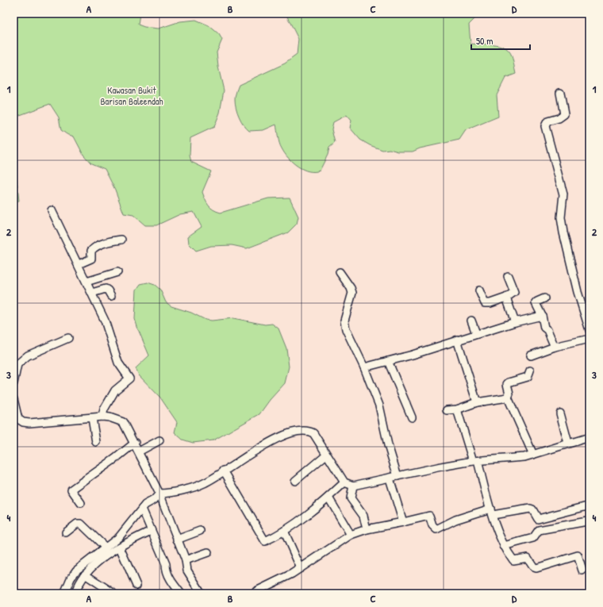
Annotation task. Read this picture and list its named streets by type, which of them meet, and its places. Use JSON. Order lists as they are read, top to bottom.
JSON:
{
  "parks": ["Kawasan Bukit Barisan Baleendah"],
  "scale_bar": "50 m",
  "grid": {
    "columns": [
      "A",
      "B",
      "C",
      "D"
    ],
    "rows": [
      "1",
      "2",
      "3",
      "4"
    ]
  }
}
